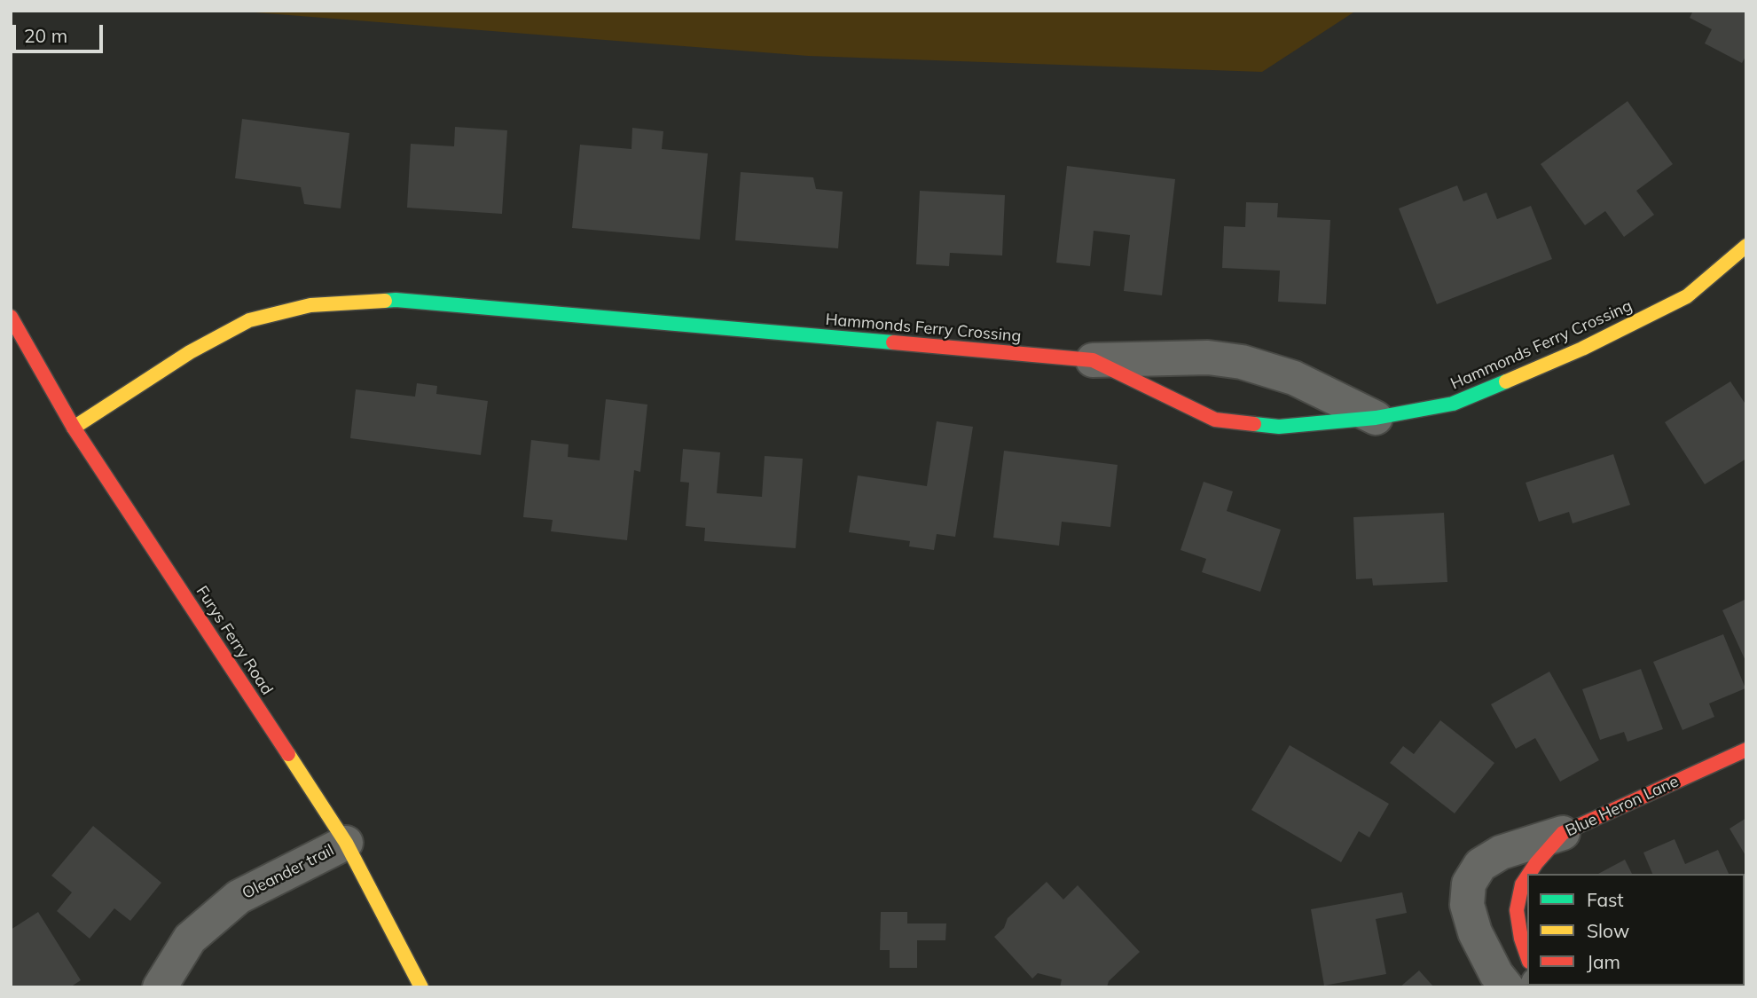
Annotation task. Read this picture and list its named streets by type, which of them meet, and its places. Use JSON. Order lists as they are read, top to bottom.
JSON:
{
  "streets": {
    "street": [
      "Hammonds Ferry Crossing",
      "Furys Ferry Road",
      "Blue Heron Lane",
      "Oleander trail"
    ]
  },
  "crossings": [
    ["Hammonds Ferry Crossing", "Furys Ferry Road"],
    ["Furys Ferry Road", "Oleander trail"]
  ],
  "legend": ["Fast", "Slow", "Jam"],
  "scale_bar": "20 m"
}
